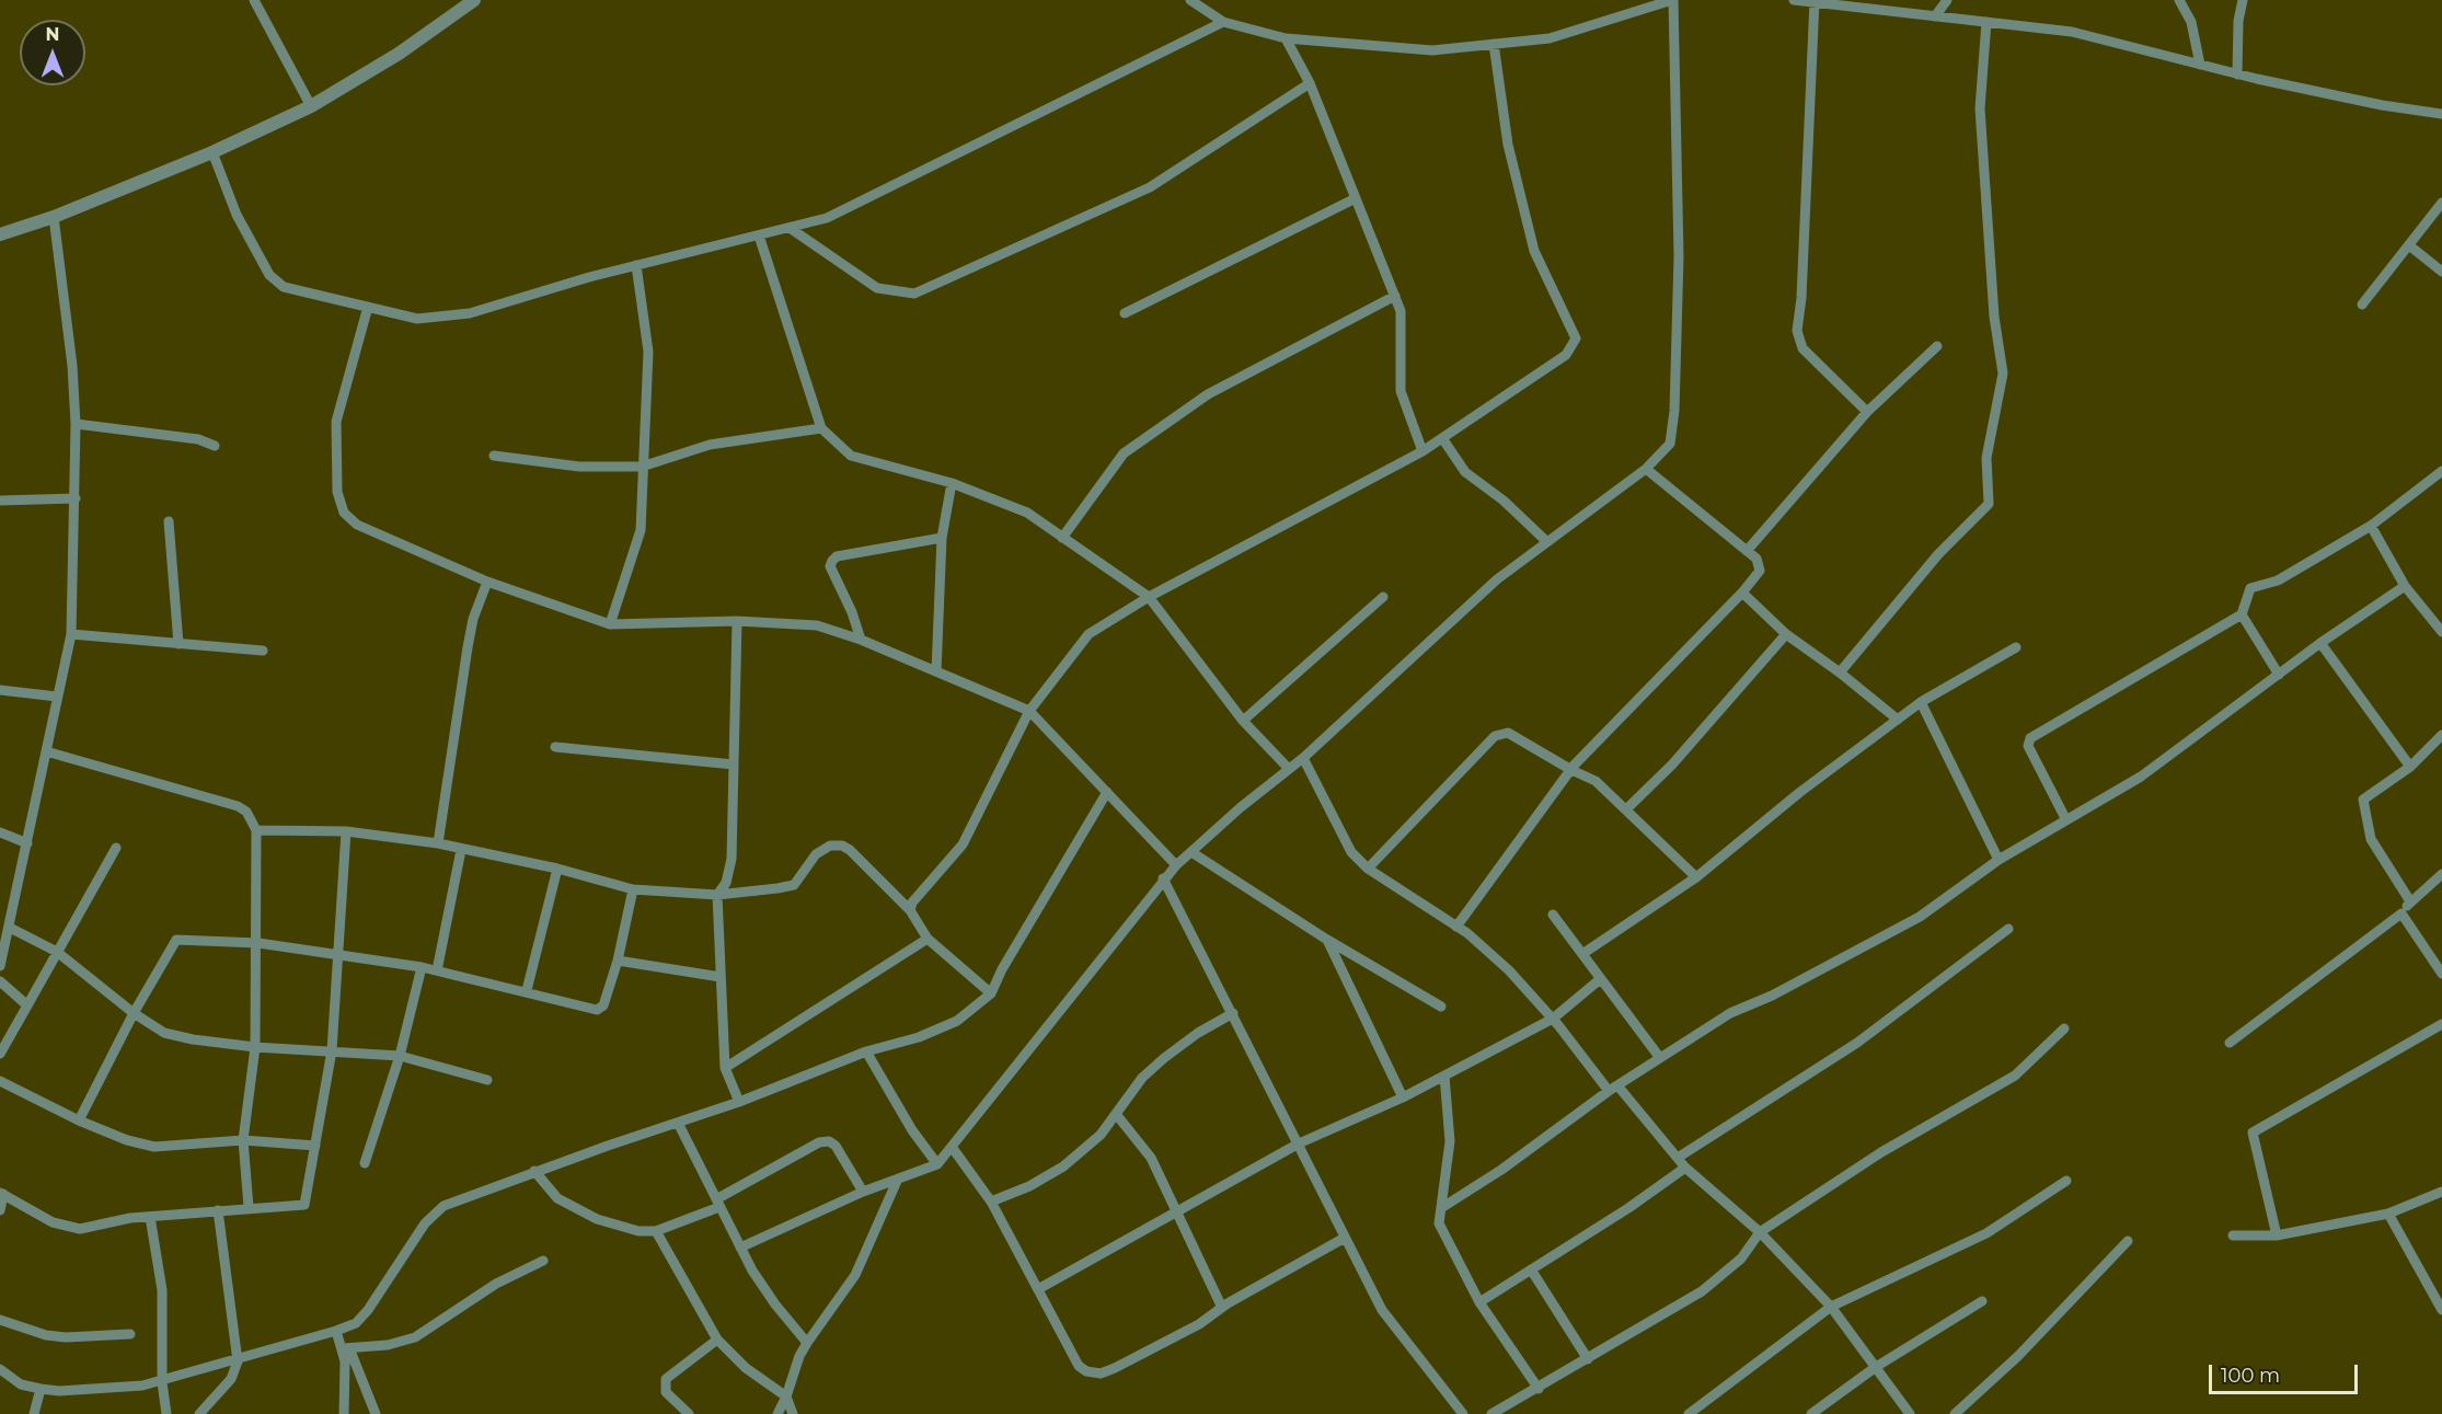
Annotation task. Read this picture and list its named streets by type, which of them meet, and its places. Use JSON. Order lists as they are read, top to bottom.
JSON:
{
  "scale_bar": "100 m",
  "north": "top"
}
